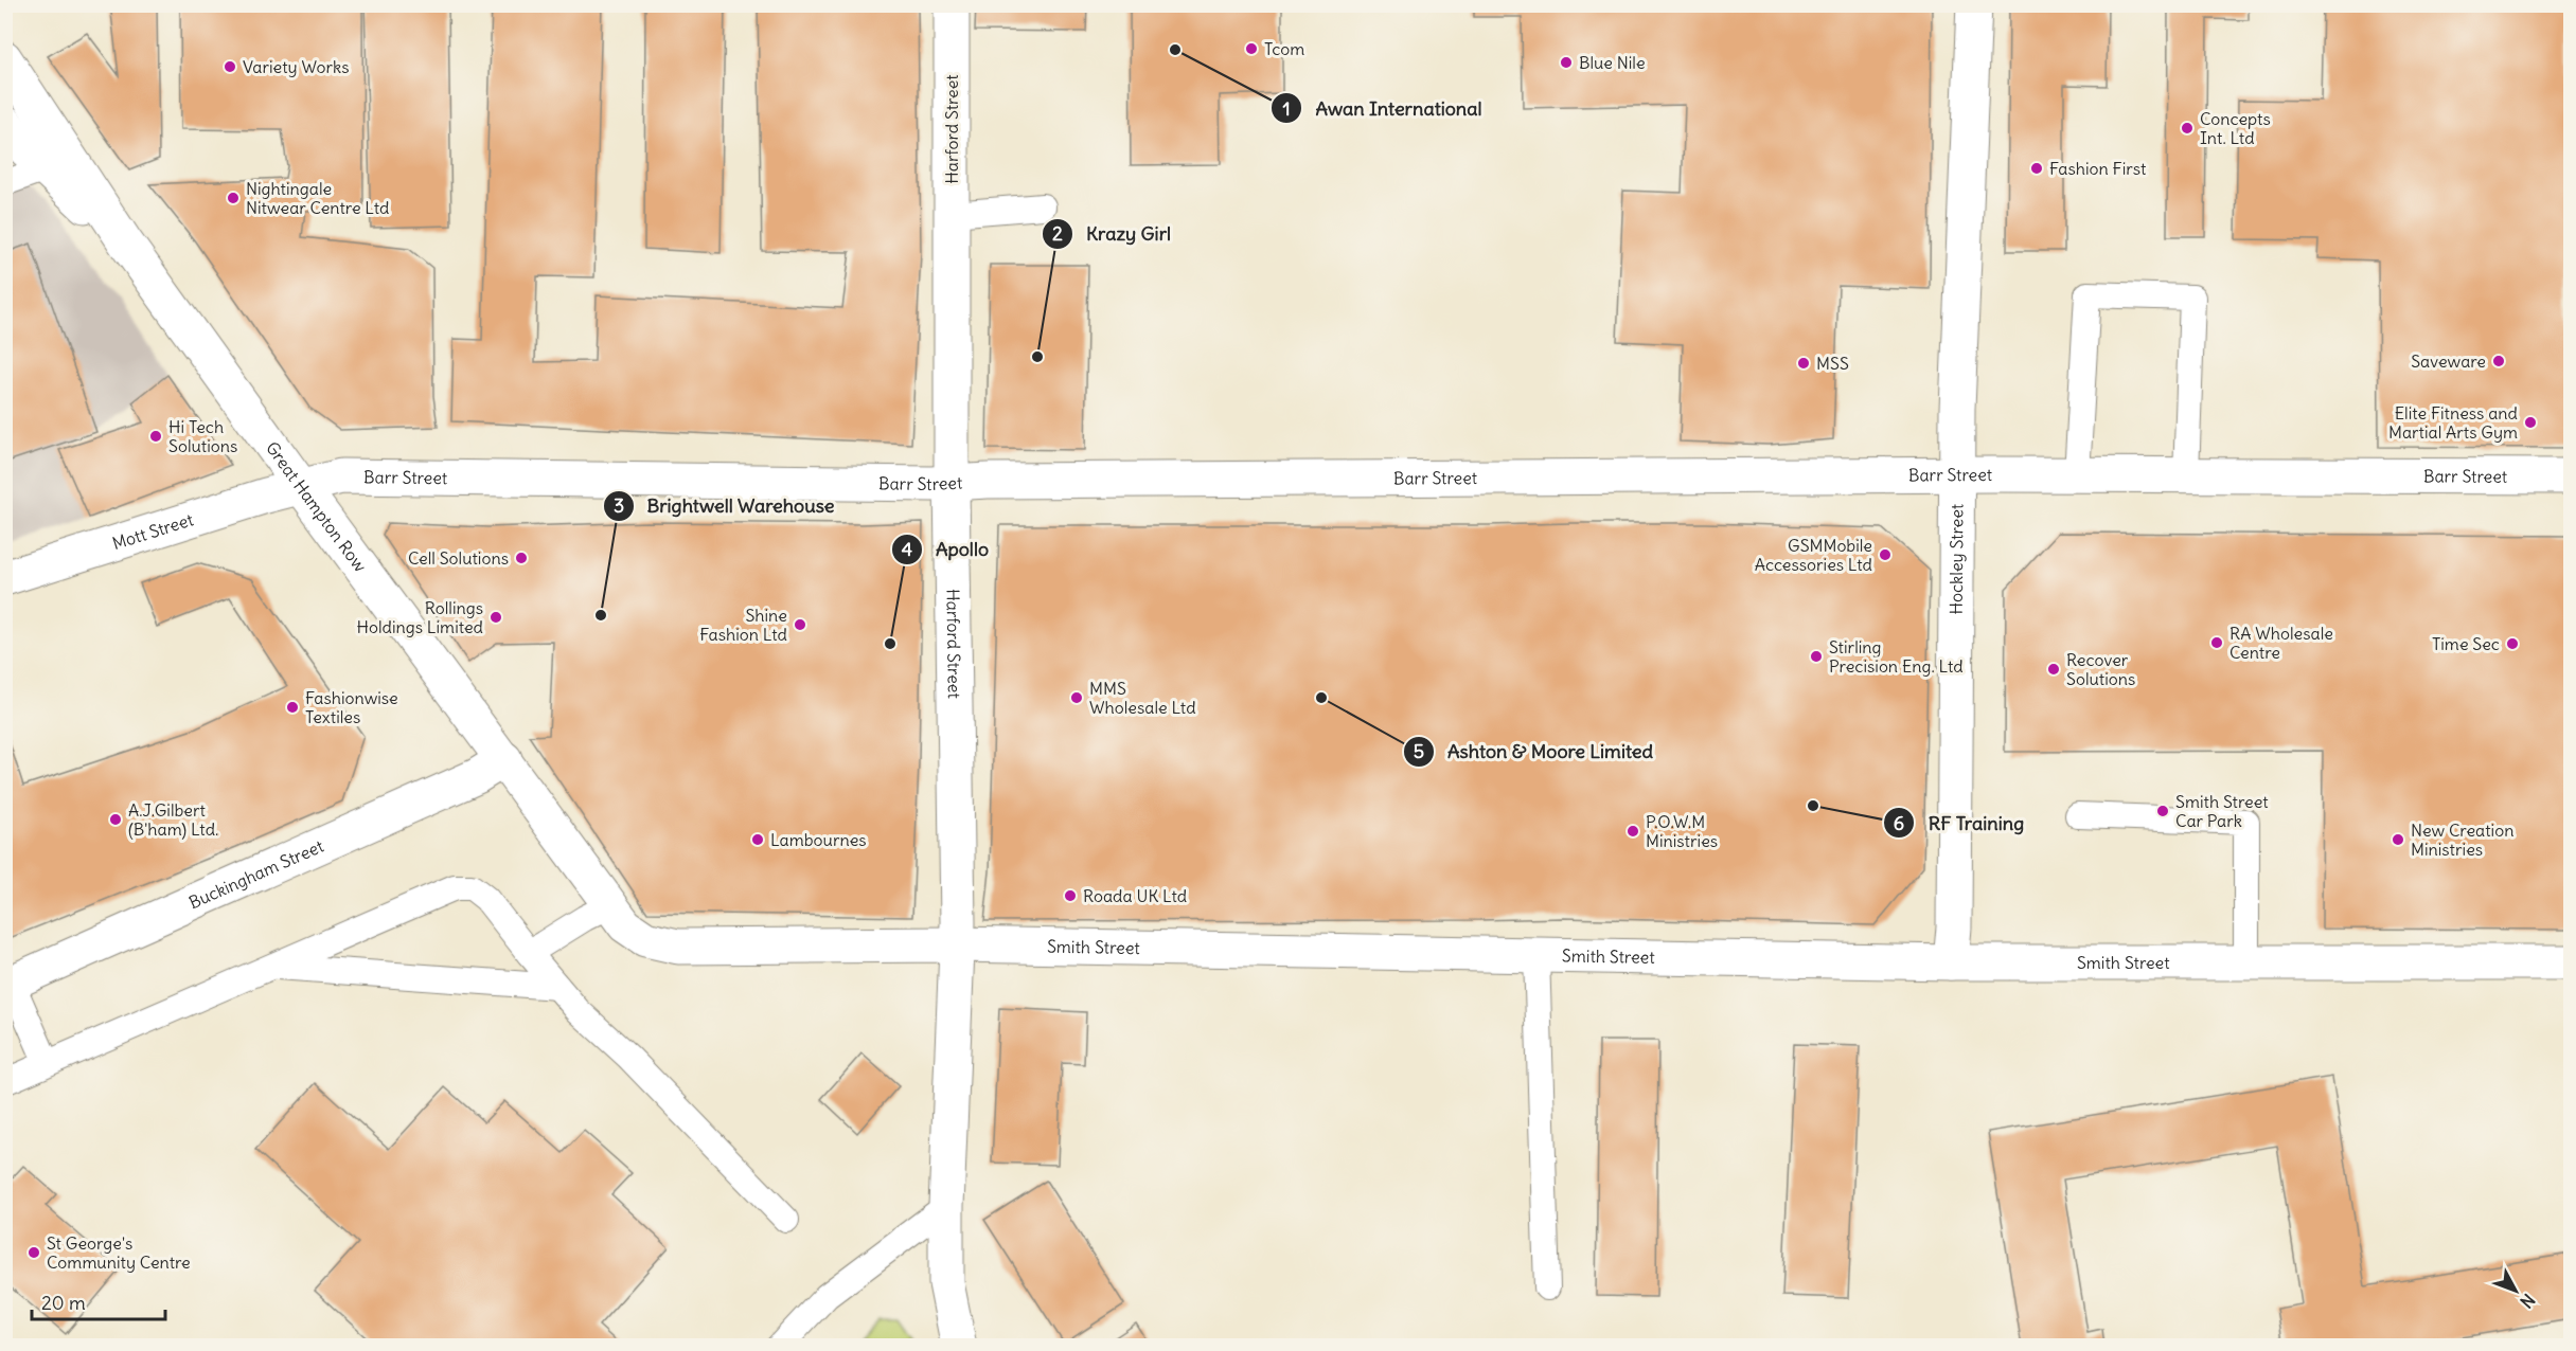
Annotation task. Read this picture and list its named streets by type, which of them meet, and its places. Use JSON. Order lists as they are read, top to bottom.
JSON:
{
  "streets": {
    "street": [
      "Harford Street",
      "Barr Street",
      "Great Hampton Row",
      "Mott Street",
      "Hockley Street",
      "Buckingham Street",
      "Smith Street"
    ]
  },
  "crossings": [
    ["Harford Street", "Barr Street"],
    ["Harford Street", "Smith Street"],
    ["Barr Street", "Great Hampton Row"],
    ["Barr Street", "Mott Street"],
    ["Barr Street", "Hockley Street"],
    ["Great Hampton Row", "Mott Street"],
    ["Great Hampton Row", "Buckingham Street"],
    ["Great Hampton Row", "Smith Street"],
    ["Hockley Street", "Smith Street"]
  ],
  "places": [
    "Tcom",
    "Awan International",
    "Blue Nile",
    "Variety Works",
    "Concepts Int. Ltd",
    "Fashion First",
    "Nightingale Nitwear Centre Ltd",
    "Krazy Girl",
    "Saveware",
    "MSS",
    "Elite Fitness and Martial Arts Gym",
    "Hi Tech Solutions",
    "GSMMobile Accessories Ltd",
    "Cell Solutions",
    "Brightwell Warehouse",
    "Rollings Holdings Limited",
    "Shine Fashion Ltd",
    "RA Wholesale Centre",
    "Apollo",
    "Time Sec",
    "Stirling Precision Eng. Ltd",
    "Recover Solutions",
    "MMS Wholesale Ltd",
    "Ashton & Moore Limited",
    "Fashionwise Textiles",
    "RF Training",
    "Smith Street Car Park",
    "A.J.Gilbert (B'ham) Ltd.",
    "P.O.W.M Ministries",
    "Lambournes",
    "New Creation Ministries",
    "Roada UK Ltd",
    "St George's Community Centre"
  ],
  "scale_bar": "20 m",
  "north": "bottom right"
}
